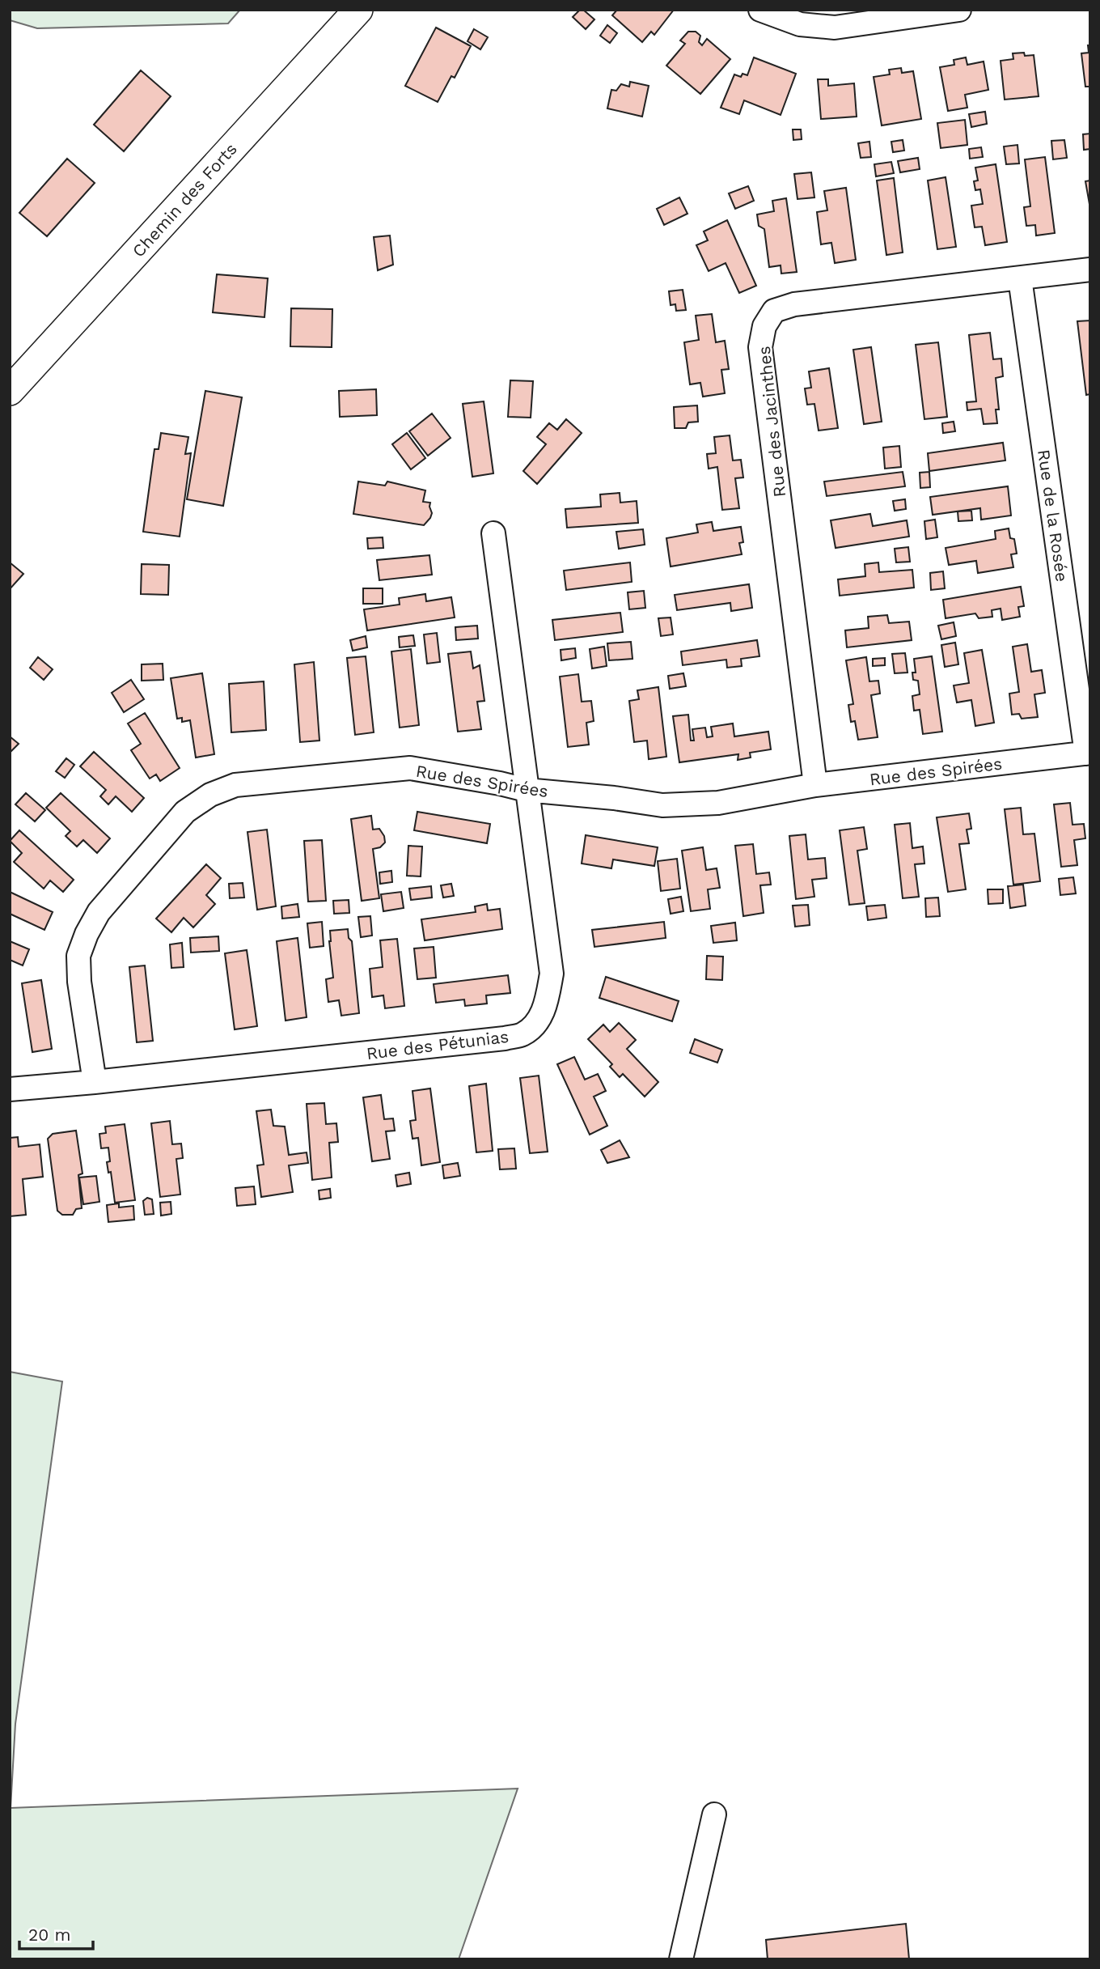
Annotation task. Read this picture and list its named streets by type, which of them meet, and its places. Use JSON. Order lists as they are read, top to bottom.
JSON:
{
  "streets": {
    "street": [
      "Chemin des Forts",
      "Rue des Jacinthes",
      "Rue de la Rosée",
      "Rue des Spirées",
      "Rue des Pétunias"
    ]
  },
  "crossings": [
    ["Rue des Jacinthes", "Rue de la Rosée"],
    ["Rue des Jacinthes", "Rue des Spirées"],
    ["Rue de la Rosée", "Rue des Spirées"],
    ["Rue des Spirées", "Rue des Pétunias"]
  ],
  "scale_bar": "20 m"
}
